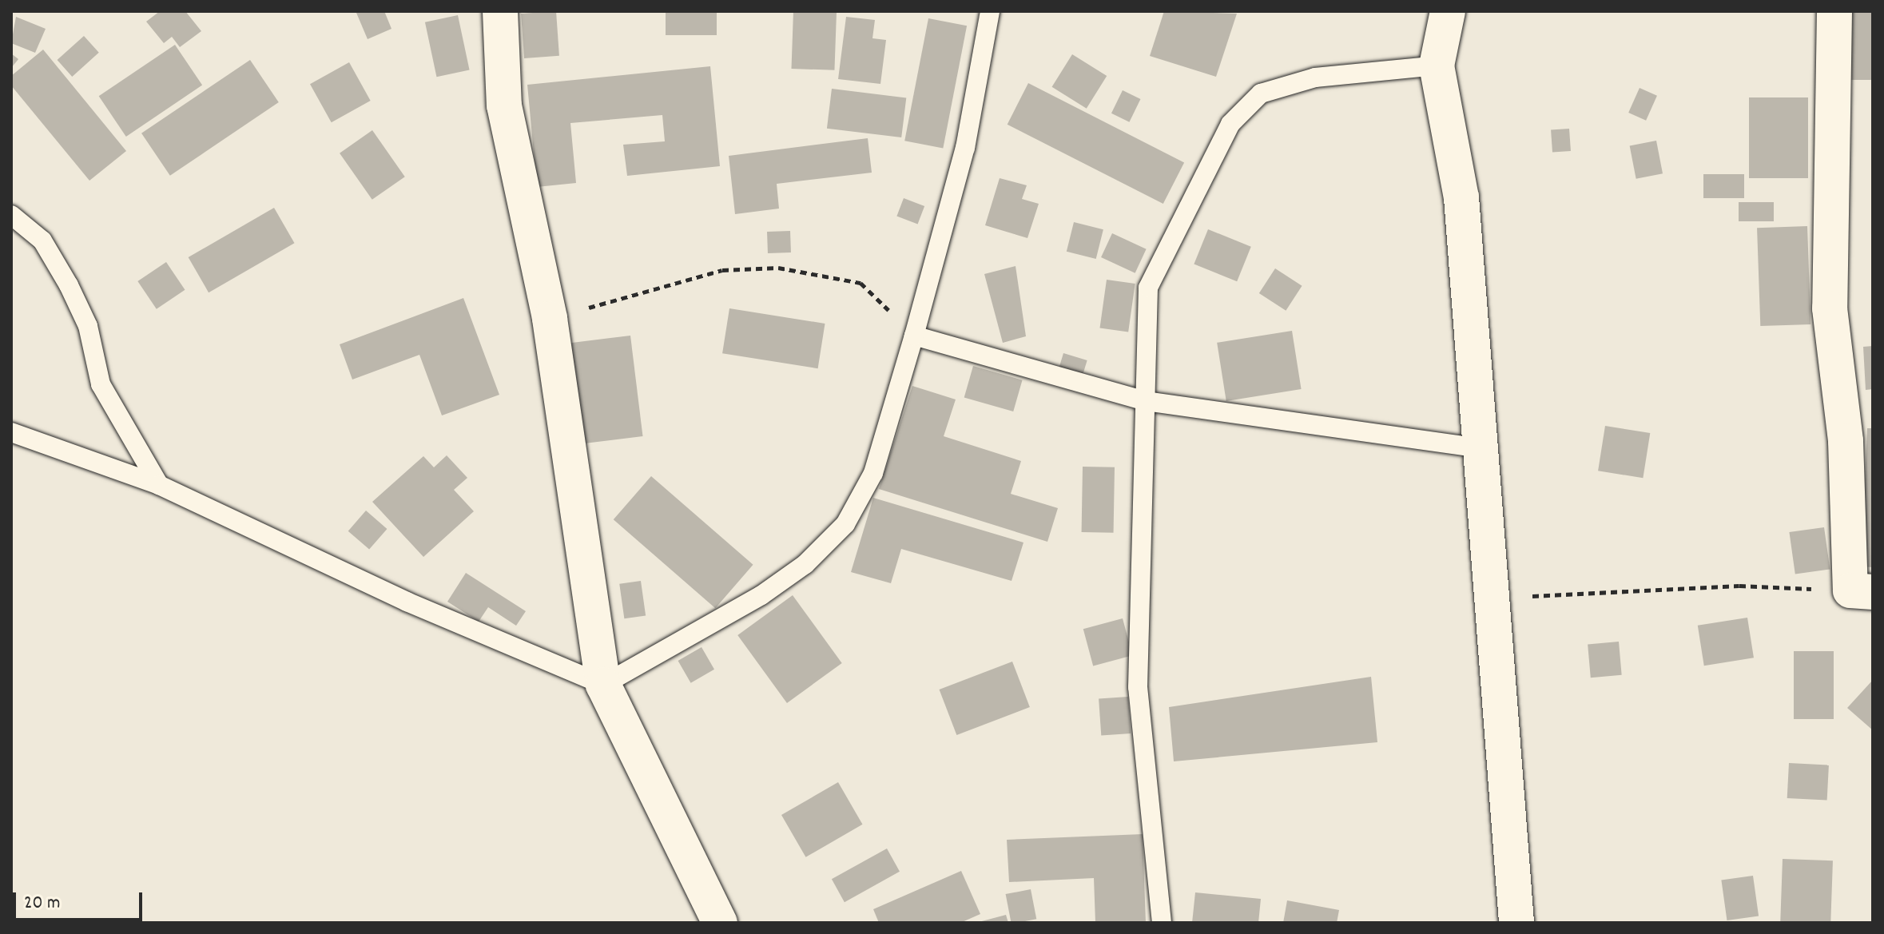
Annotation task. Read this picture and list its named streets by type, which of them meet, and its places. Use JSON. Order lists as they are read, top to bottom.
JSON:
{
  "scale_bar": "20 m"
}
